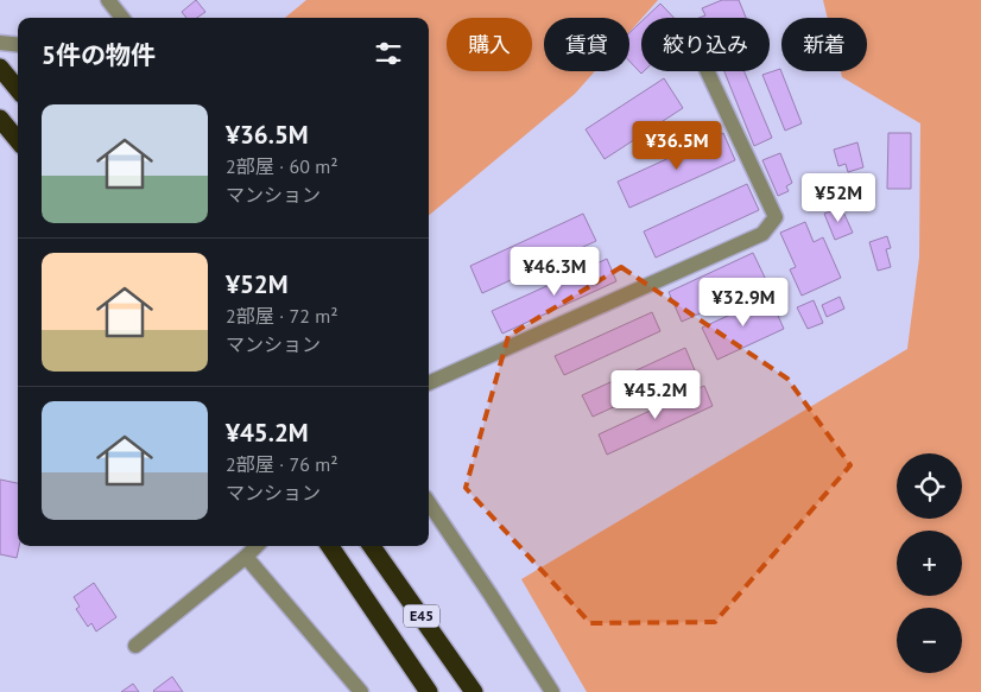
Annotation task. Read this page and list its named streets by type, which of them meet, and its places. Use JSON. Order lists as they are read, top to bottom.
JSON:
{
  "streets": {
    "highway": ["E45"]
  },
  "page": {
    "chip": [
      "購入",
      "賃貸",
      "絞り込み",
      "新着"
    ],
    "heading": "5件の物件",
    "list": [
      {
        "name": "¥36.5M",
        "note": "2部屋 · 60 m² · マンション"
      },
      {
        "name": "¥52M",
        "note": "2部屋 · 72 m² · マンション"
      },
      {
        "name": "¥45.2M",
        "note": "2部屋 · 76 m² · マンション"
      }
    ],
    "price": [
      "¥36.5M",
      "¥52M",
      "¥46.3M",
      "¥32.9M",
      "¥45.2M"
    ],
    "map_buttons": ["+", "−"]
  }
}
